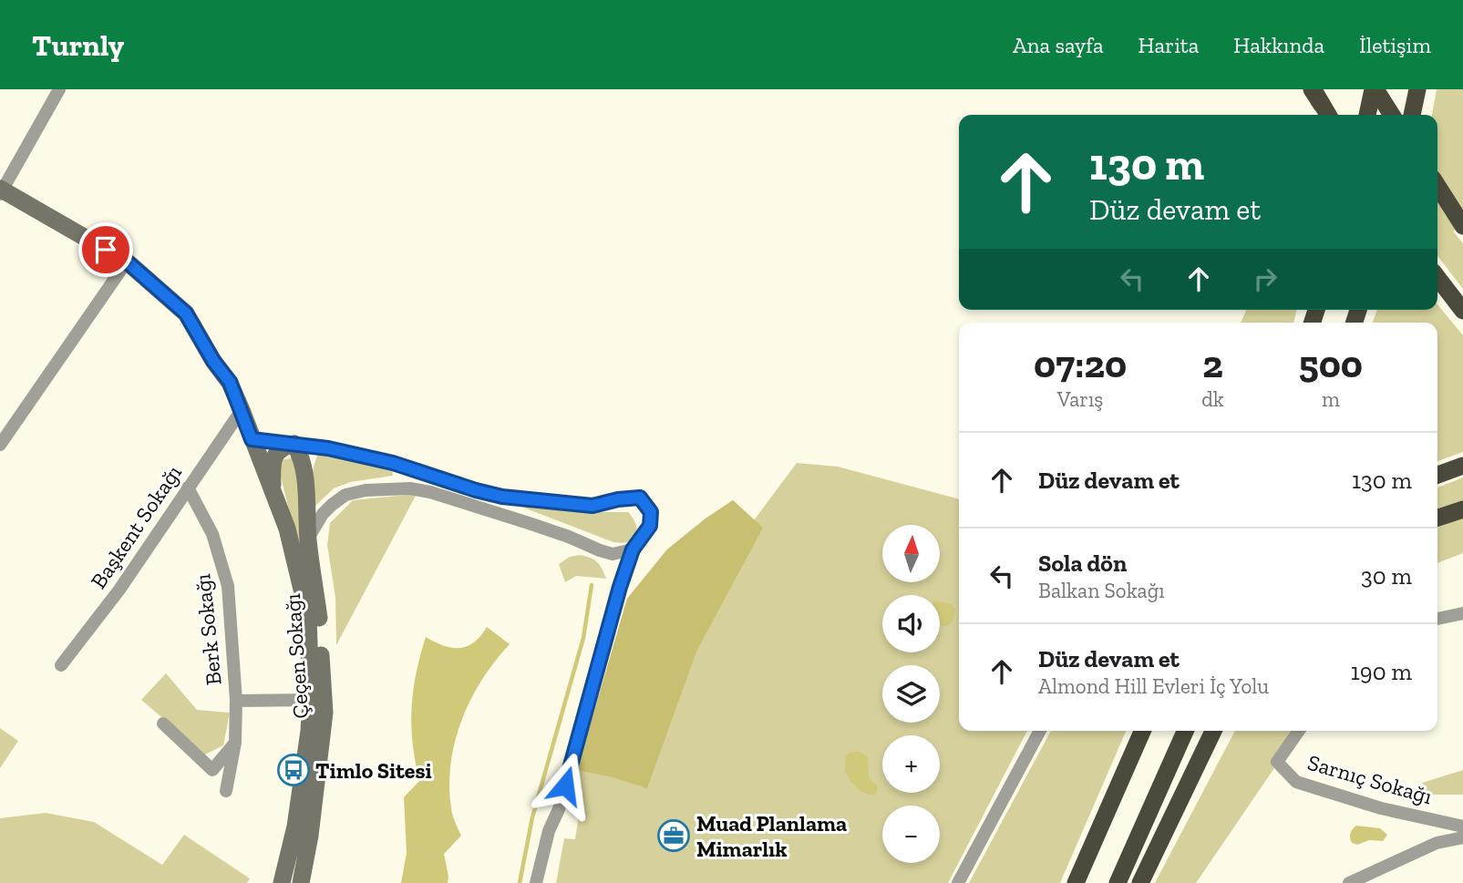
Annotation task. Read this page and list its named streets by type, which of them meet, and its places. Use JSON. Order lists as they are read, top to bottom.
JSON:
{
  "streets": {
    "main road": ["Çeçen Sokağı"],
    "street": ["Başkent Sokağı", "Berk Sokağı", "Sarnıç Sokağı"]
  },
  "crossings": [
    ["Başkent Sokağı", "Berk Sokağı"],
    ["Başkent Sokağı", "Çeçen Sokağı"],
    ["Berk Sokağı", "Çeçen Sokağı"]
  ],
  "places": {
    "bus stop": ["Timlo Sitesi"],
    "office": ["Muad Planlama Mimarlık"]
  },
  "north": "top",
  "page": {
    "header": "Turnly",
    "nav": [
      "Ana sayfa",
      "Harita",
      "Hakkında",
      "İletişim"
    ],
    "turn": ["130 m", "Düz devam et"],
    "eta": [
      "07:20",
      "Varış",
      "2",
      "dk",
      "500",
      "m"
    ],
    "list": [
      {
        "name": "Düz devam et",
        "value": "130 m"
      },
      {
        "name": "Sola dön",
        "note": "Balkan Sokağı",
        "value": "30 m"
      },
      {
        "name": "Düz devam et",
        "note": "Almond Hill Evleri İç Yolu",
        "value": "190 m"
      }
    ],
    "map_buttons": ["+", "−"]
  }
}
